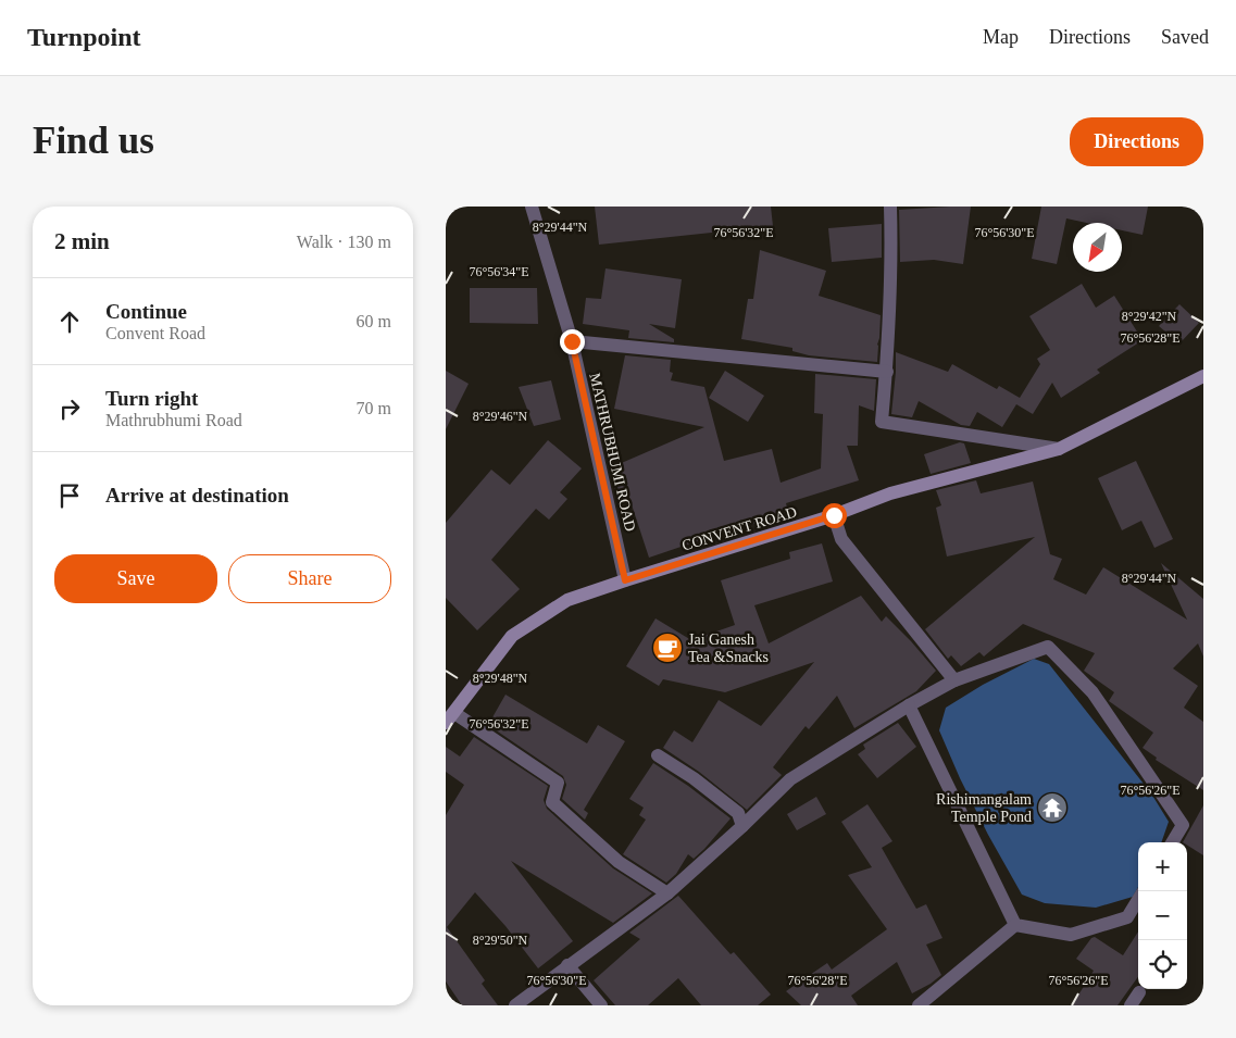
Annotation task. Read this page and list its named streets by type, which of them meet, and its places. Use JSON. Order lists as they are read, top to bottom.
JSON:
{
  "streets": {
    "street": ["MATHRUBHUMI ROAD", "CONVENT ROAD"]
  },
  "crossings": [
    ["MATHRUBHUMI ROAD", "CONVENT ROAD"]
  ],
  "places": {
    "cafe": ["Jai Ganesh Tea &Snacks"],
    "temple": ["Rishimangalam Temple Pond"]
  },
  "north": "bottom left",
  "page": {
    "header": "Turnpoint",
    "nav": ["Map", "Directions", "Saved"],
    "buttons": [
      "Directions",
      ["Save", "Share"]
    ],
    "title": "Find us",
    "heading": ["2 min", "Walk · 130 m"],
    "list": [
      ["Continue", "Convent Road", "60 m"],
      ["Turn right", "Mathrubhumi Road", "70 m"],
      "Arrive at destination"
    ],
    "map_buttons": ["+", "−"]
  },
  "coordinates": [
    "8°29'44\"N",
    "76°56'32\"E",
    "76°56'30\"E",
    "76°56'34\"E",
    "8°29'42\"N",
    "76°56'28\"E",
    "8°29'46\"N",
    "8°29'48\"N",
    "76°56'26\"E",
    "8°29'50\"N"
  ]
}
